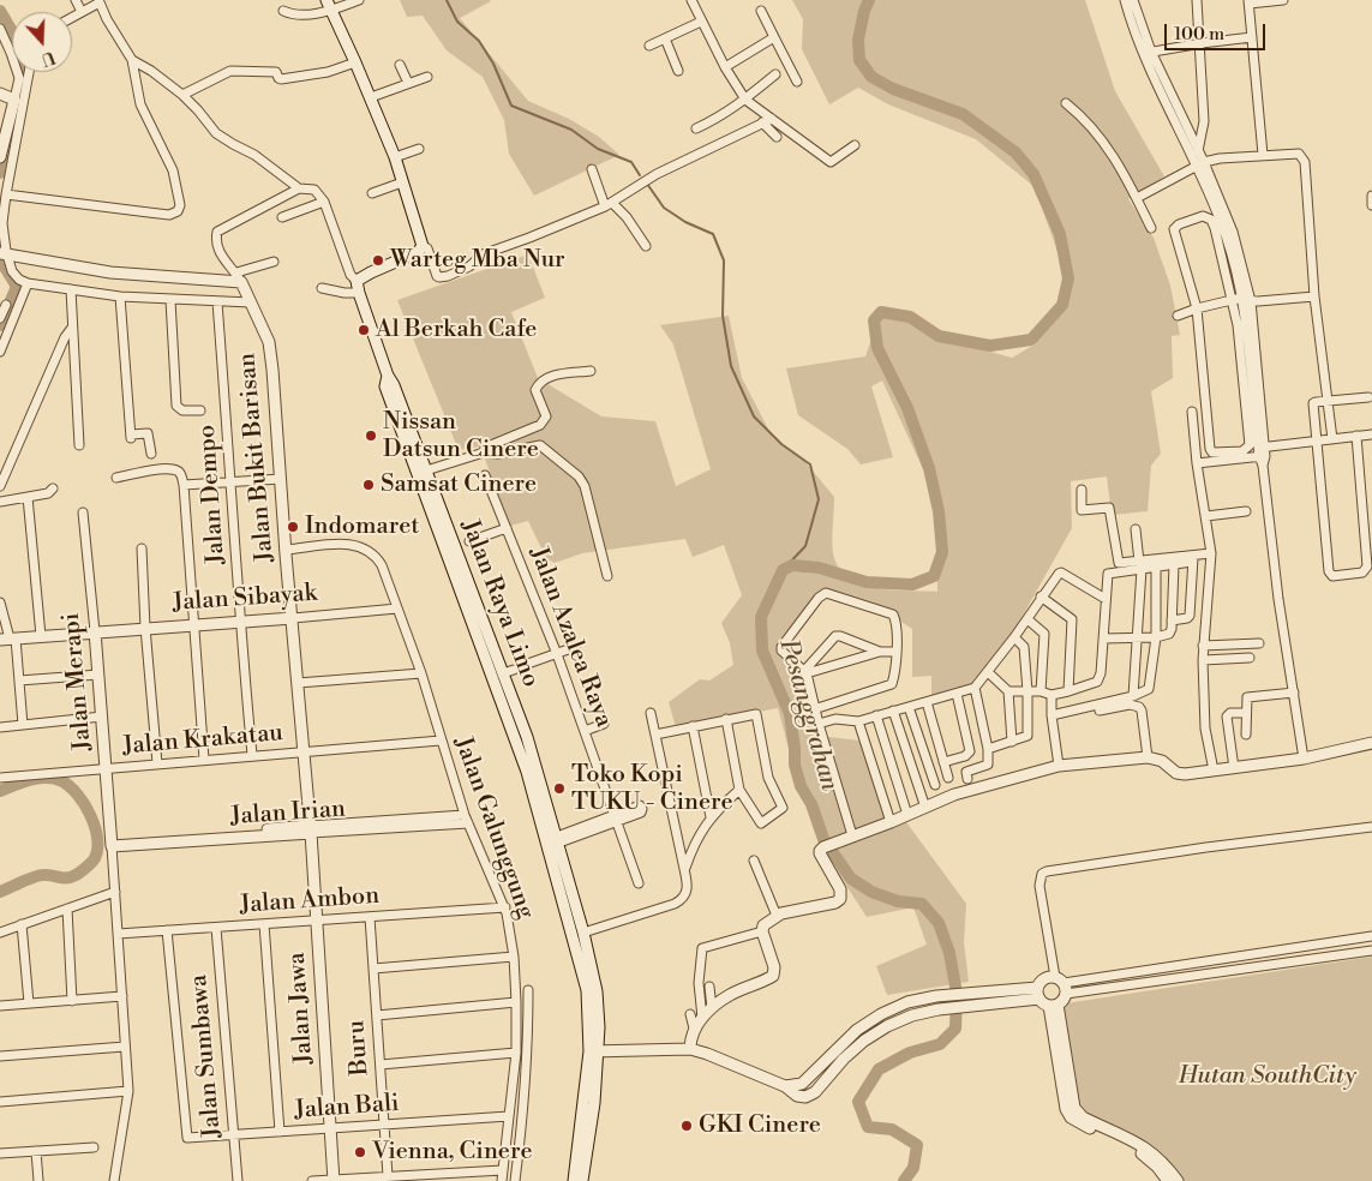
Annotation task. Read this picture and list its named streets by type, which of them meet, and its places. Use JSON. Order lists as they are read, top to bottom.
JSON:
{
  "streets": {
    "street": [
      "Jalan Bukit Barisan",
      "Jalan Dempo",
      "Jalan Sibayak",
      "Jalan Raya Limo",
      "Jalan Azalea Raya",
      "Jalan Merapi",
      "Jalan Krakatau",
      "Jalan Irian",
      "Jalan Galunggung",
      "Jalan Ambon",
      "Jalan Jawa",
      "Buru",
      "Jalan Sumbawa",
      "Jalan Bali"
    ]
  },
  "crossings": [
    ["Jalan Bukit Barisan", "Jalan Sibayak"],
    ["Jalan Bukit Barisan", "Jalan Krakatau"],
    ["Jalan Bukit Barisan", "Jalan Irian"],
    ["Jalan Bukit Barisan", "Jalan Galunggung"],
    ["Jalan Bukit Barisan", "Jalan Jawa"],
    ["Jalan Dempo", "Jalan Sibayak"],
    ["Jalan Dempo", "Jalan Krakatau"],
    ["Jalan Sibayak", "Jalan Merapi"],
    ["Jalan Sibayak", "Jalan Galunggung"],
    ["Jalan Merapi", "Jalan Krakatau"],
    ["Jalan Merapi", "Jalan Irian"],
    ["Jalan Krakatau", "Jalan Galunggung"],
    ["Jalan Irian", "Jalan Galunggung"],
    ["Jalan Irian", "Jalan Jawa"],
    ["Jalan Galunggung", "Jalan Ambon"],
    ["Jalan Galunggung", "Jalan Bali"],
    ["Jalan Ambon", "Jalan Jawa"],
    ["Jalan Ambon", "Buru"],
    ["Jalan Ambon", "Jalan Sumbawa"],
    ["Jalan Ambon", "Jalan Bali"],
    ["Jalan Jawa", "Jalan Bali"],
    ["Buru", "Jalan Bali"],
    ["Jalan Sumbawa", "Jalan Bali"]
  ],
  "water": ["Pesanggrahan"],
  "parks": ["Hutan SouthCity"],
  "places": [
    "Warteg Mba Nur",
    "Al Berkah Cafe",
    "Nissan Datsun Cinere",
    "Samsat Cinere",
    "Indomaret",
    "Toko Kopi TUKU - Cinere",
    "GKI Cinere",
    "Vienna, Cinere"
  ],
  "scale_bar": "100 m",
  "north": "bottom"
}
